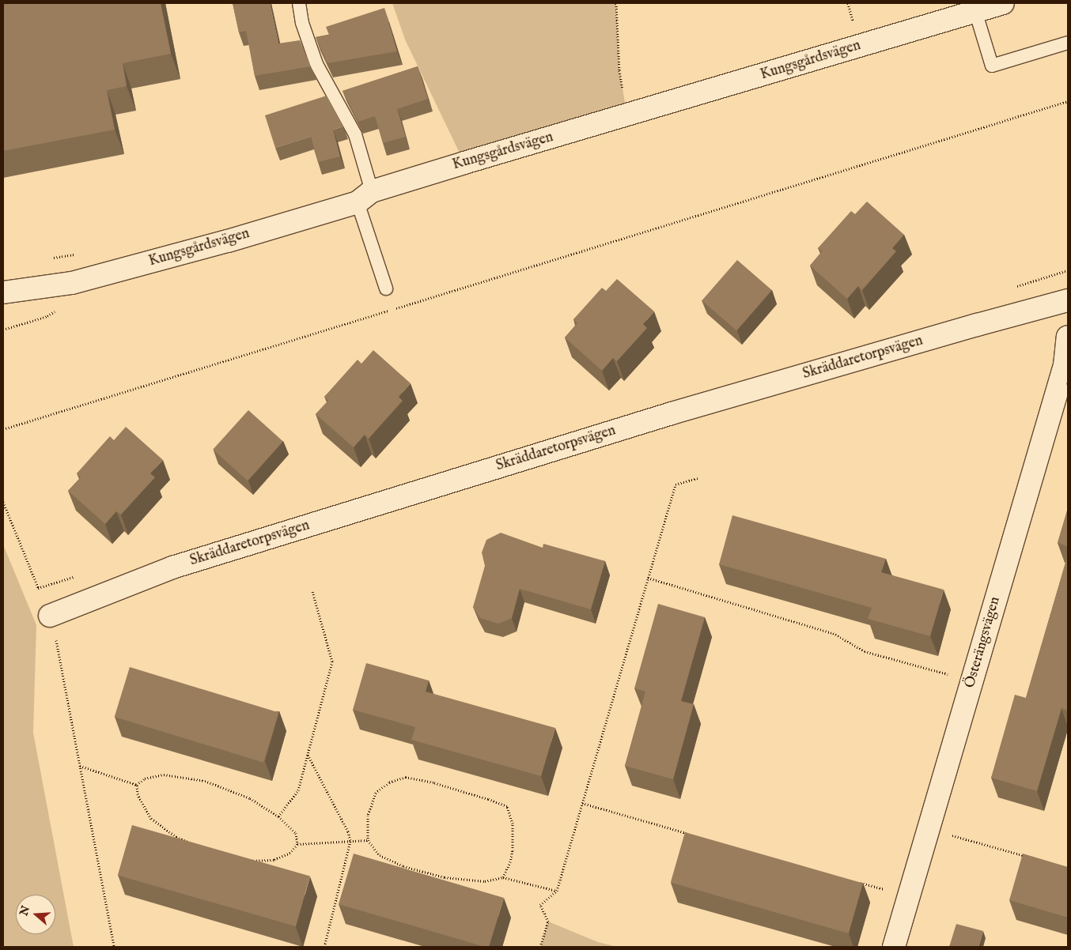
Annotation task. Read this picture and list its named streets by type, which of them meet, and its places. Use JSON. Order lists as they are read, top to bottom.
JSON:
{
  "streets": {
    "street": ["Kungsgårdsvägen", "Skräddaretorpsvägen", "Österängsvägen"]
  },
  "north": "left"
}
